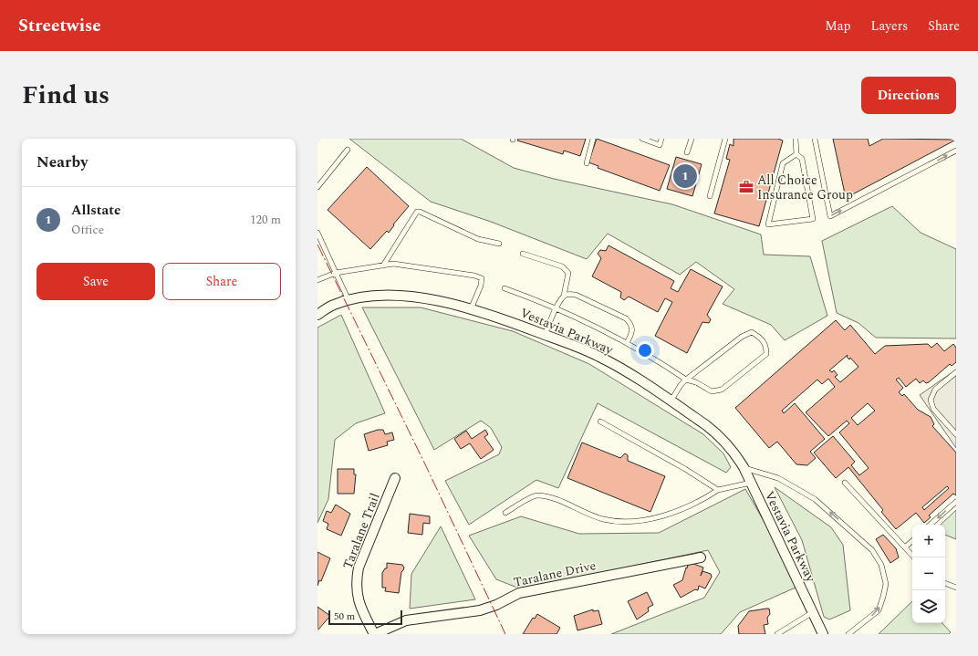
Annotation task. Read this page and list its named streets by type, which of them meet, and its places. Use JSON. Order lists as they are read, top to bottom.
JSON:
{
  "streets": {
    "street": ["Vestavia Parkway", "Taralane Trail", "Taralane Drive"]
  },
  "crossings": [
    ["Taralane Trail", "Taralane Drive"]
  ],
  "places": {
    "office": ["All Choice Insurance Group"]
  },
  "scale_bar": "50 m",
  "page": {
    "header": "Streetwise",
    "nav": ["Map", "Layers", "Share"],
    "title": "Find us",
    "buttons": [
      "Directions",
      ["Save", "Share"]
    ],
    "heading": "Nearby",
    "pins": "1",
    "list": [
      {
        "mark": "1",
        "name": "Allstate",
        "note": "Office",
        "value": "120 m"
      }
    ],
    "map_buttons": ["+", "−"],
    "scale": "50 m"
  }
}
